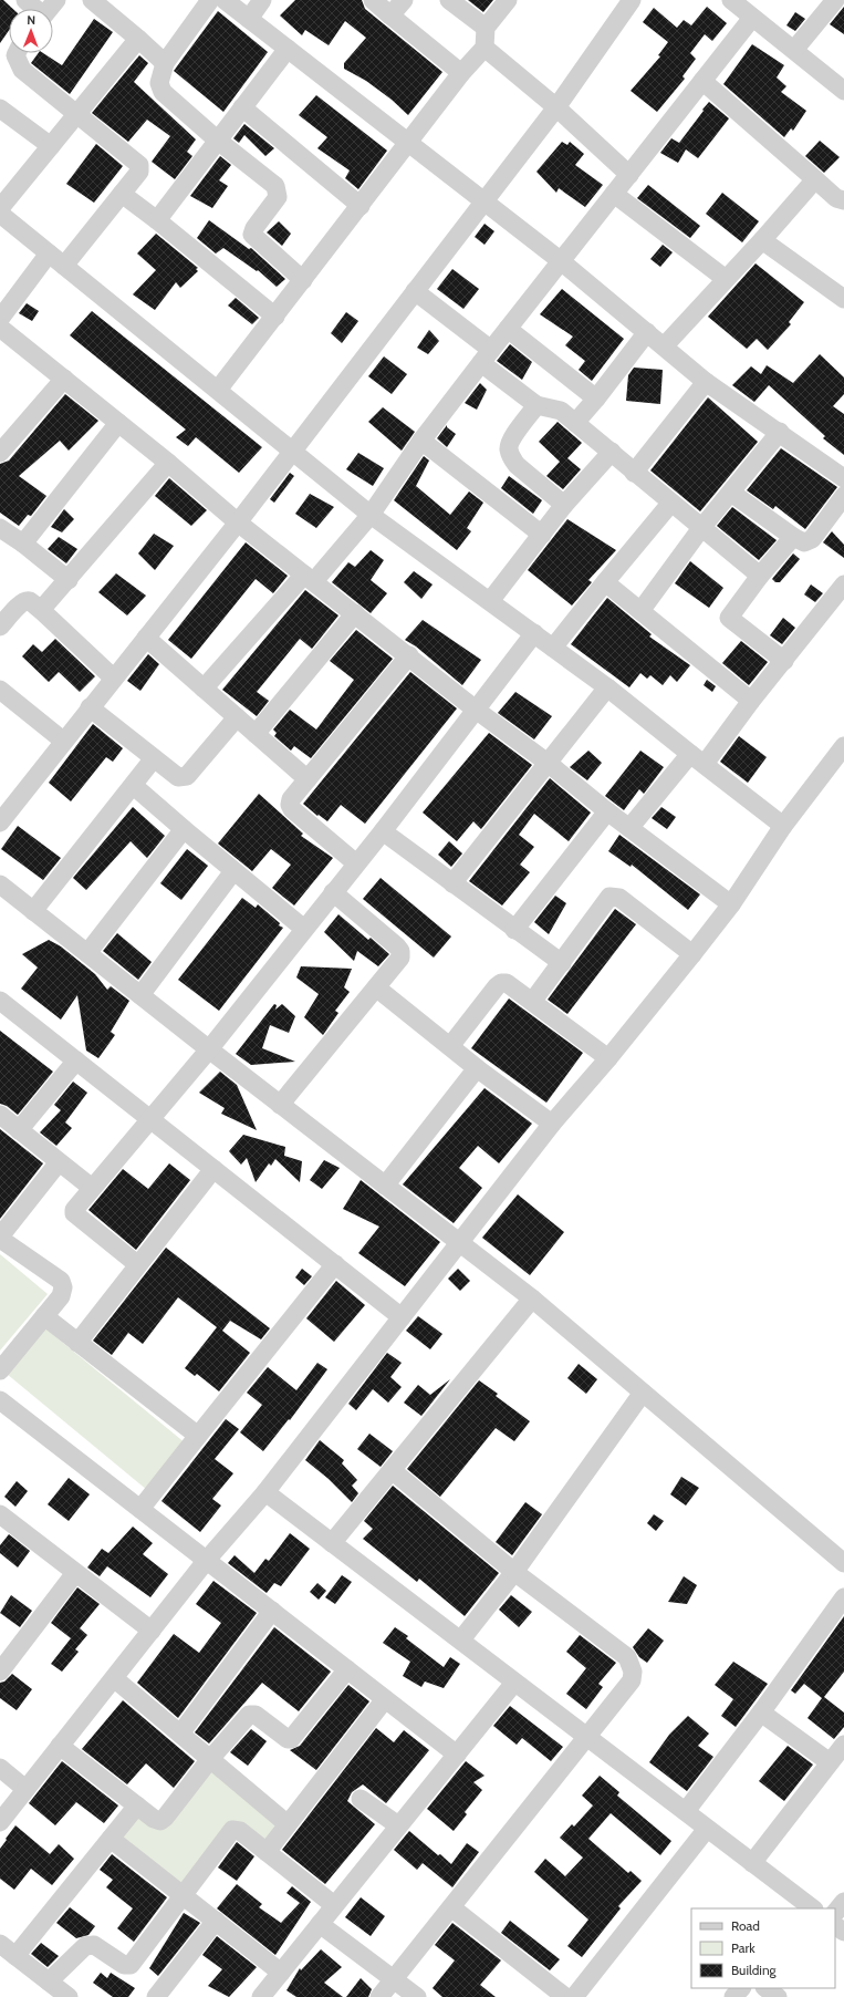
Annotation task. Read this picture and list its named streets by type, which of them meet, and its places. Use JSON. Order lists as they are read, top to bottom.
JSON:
{
  "legend": ["Road", "Park", "Building"],
  "north": "top"
}
